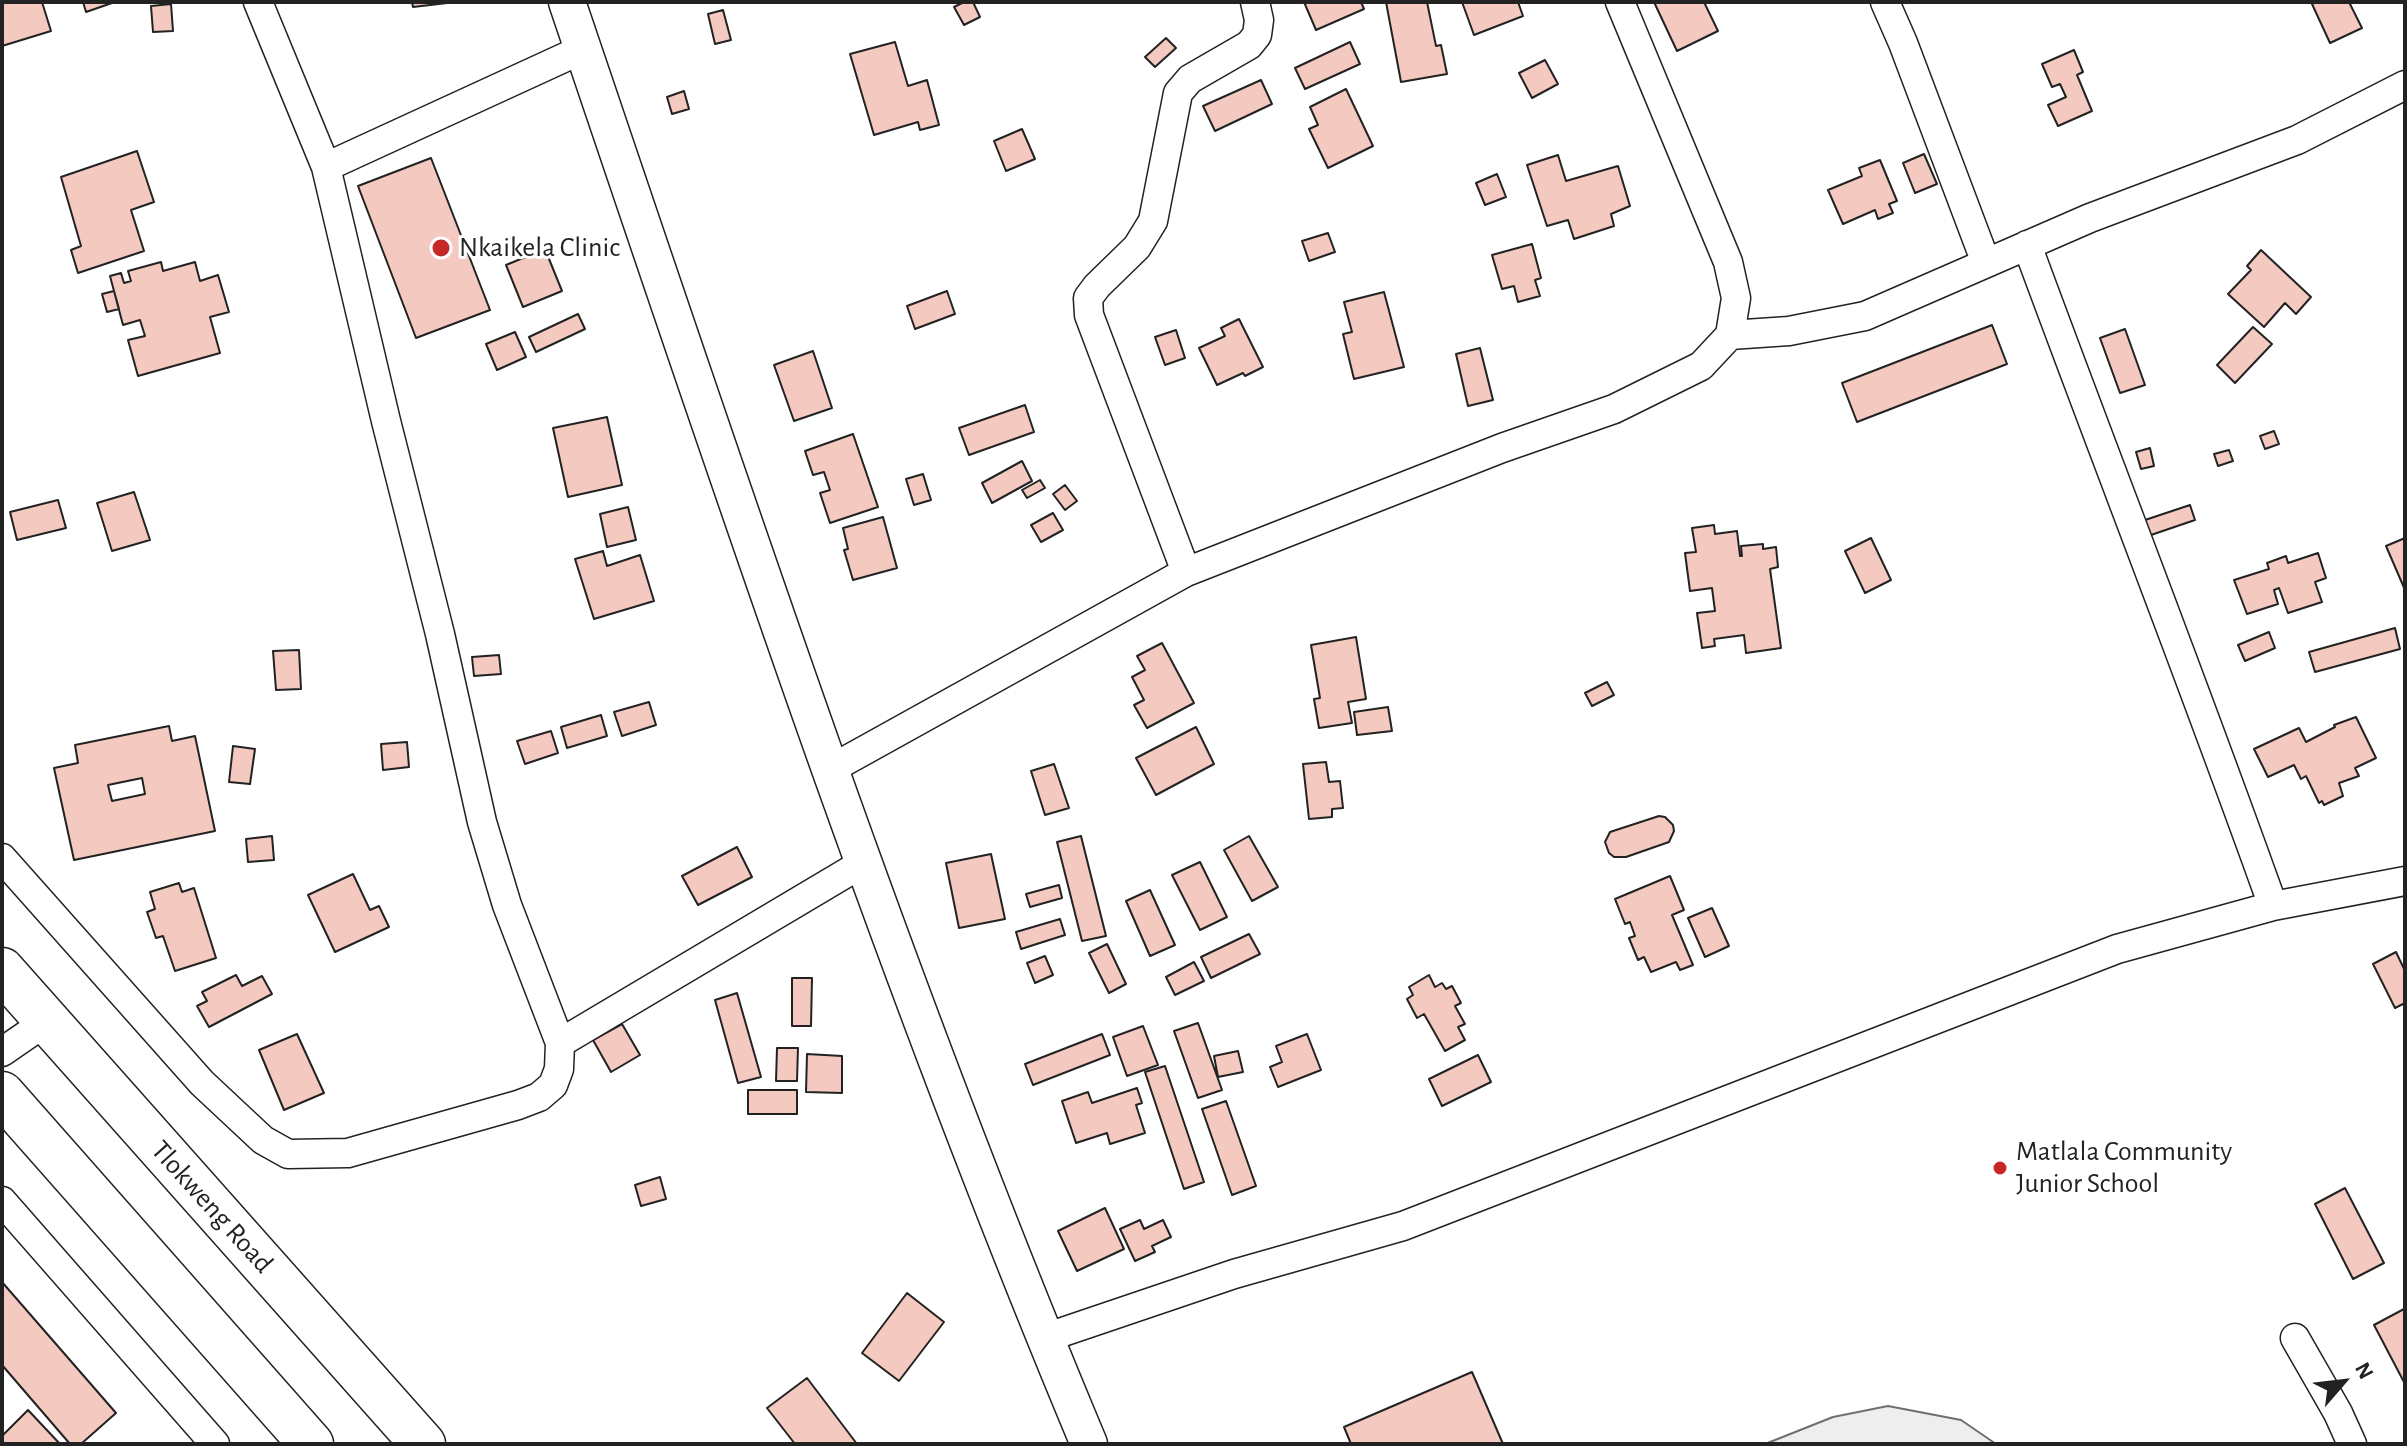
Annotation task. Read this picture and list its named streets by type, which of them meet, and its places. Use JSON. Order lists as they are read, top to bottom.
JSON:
{
  "streets": {
    "main road": ["Tlokweng Road"]
  },
  "places": ["Nkaikela Clinic", "Matlala Community Junior School"],
  "north": "top right"
}
